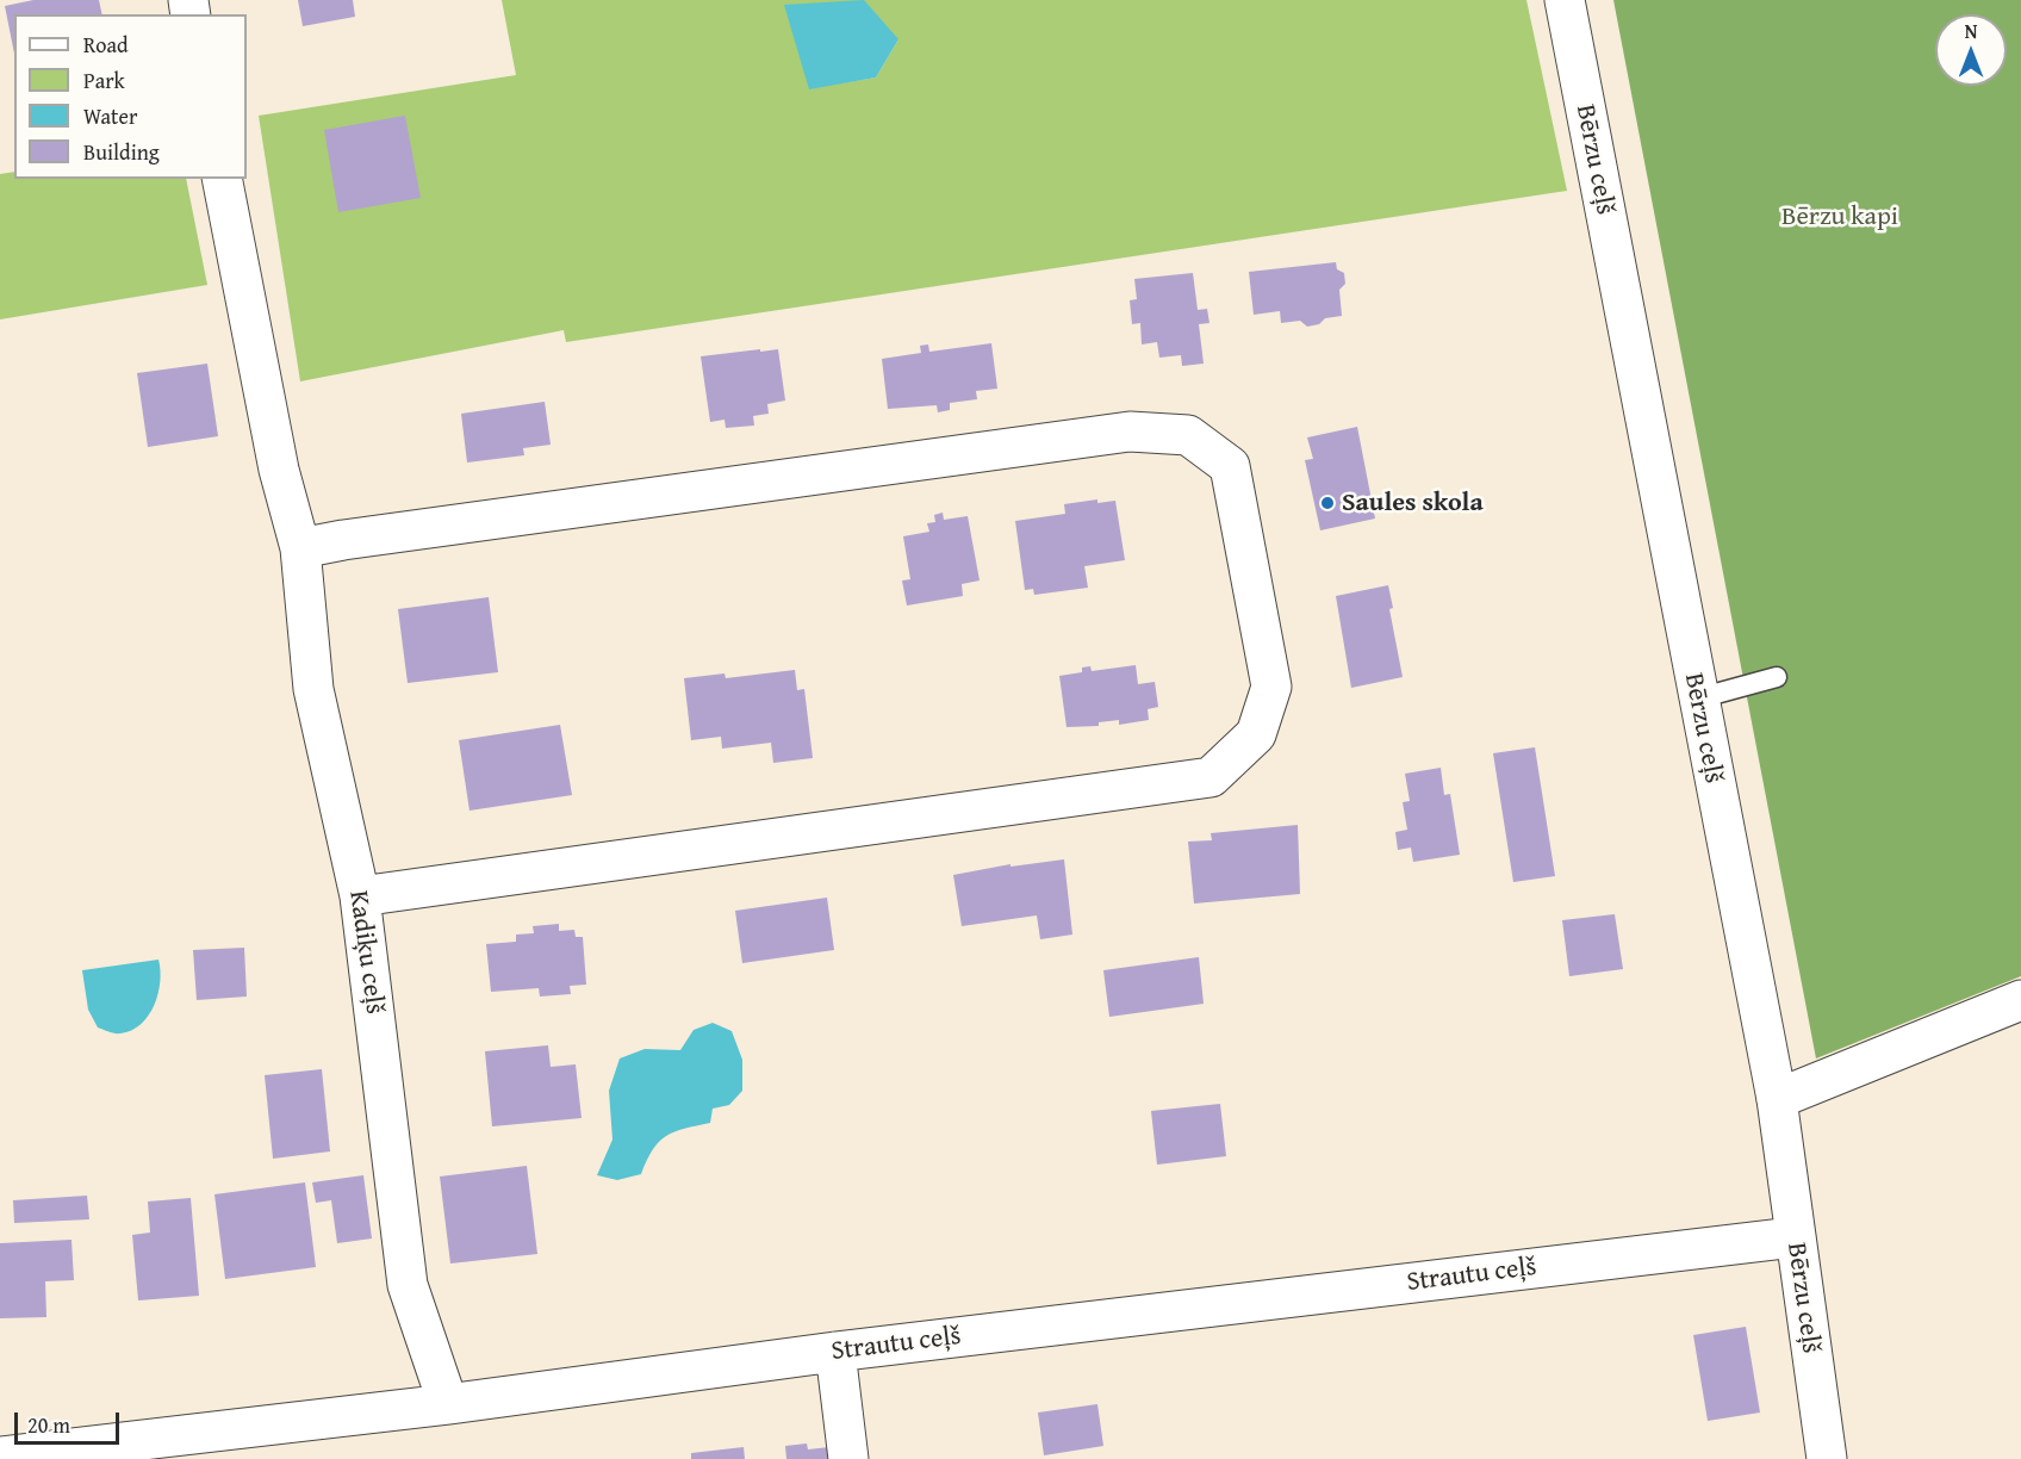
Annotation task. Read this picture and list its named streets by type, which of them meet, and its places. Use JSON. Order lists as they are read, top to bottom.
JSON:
{
  "streets": {
    "street": ["Bērzu ceļš", "Kadiķu ceļš", "Strautu ceļš"]
  },
  "crossings": [
    ["Bērzu ceļš", "Strautu ceļš"],
    ["Kadiķu ceļš", "Strautu ceļš"]
  ],
  "parks": ["Bērzu kapi"],
  "places": ["Saules skola"],
  "legend": [
    "Road",
    "Park",
    "Water",
    "Building"
  ],
  "scale_bar": "20 m",
  "north": "top"
}
